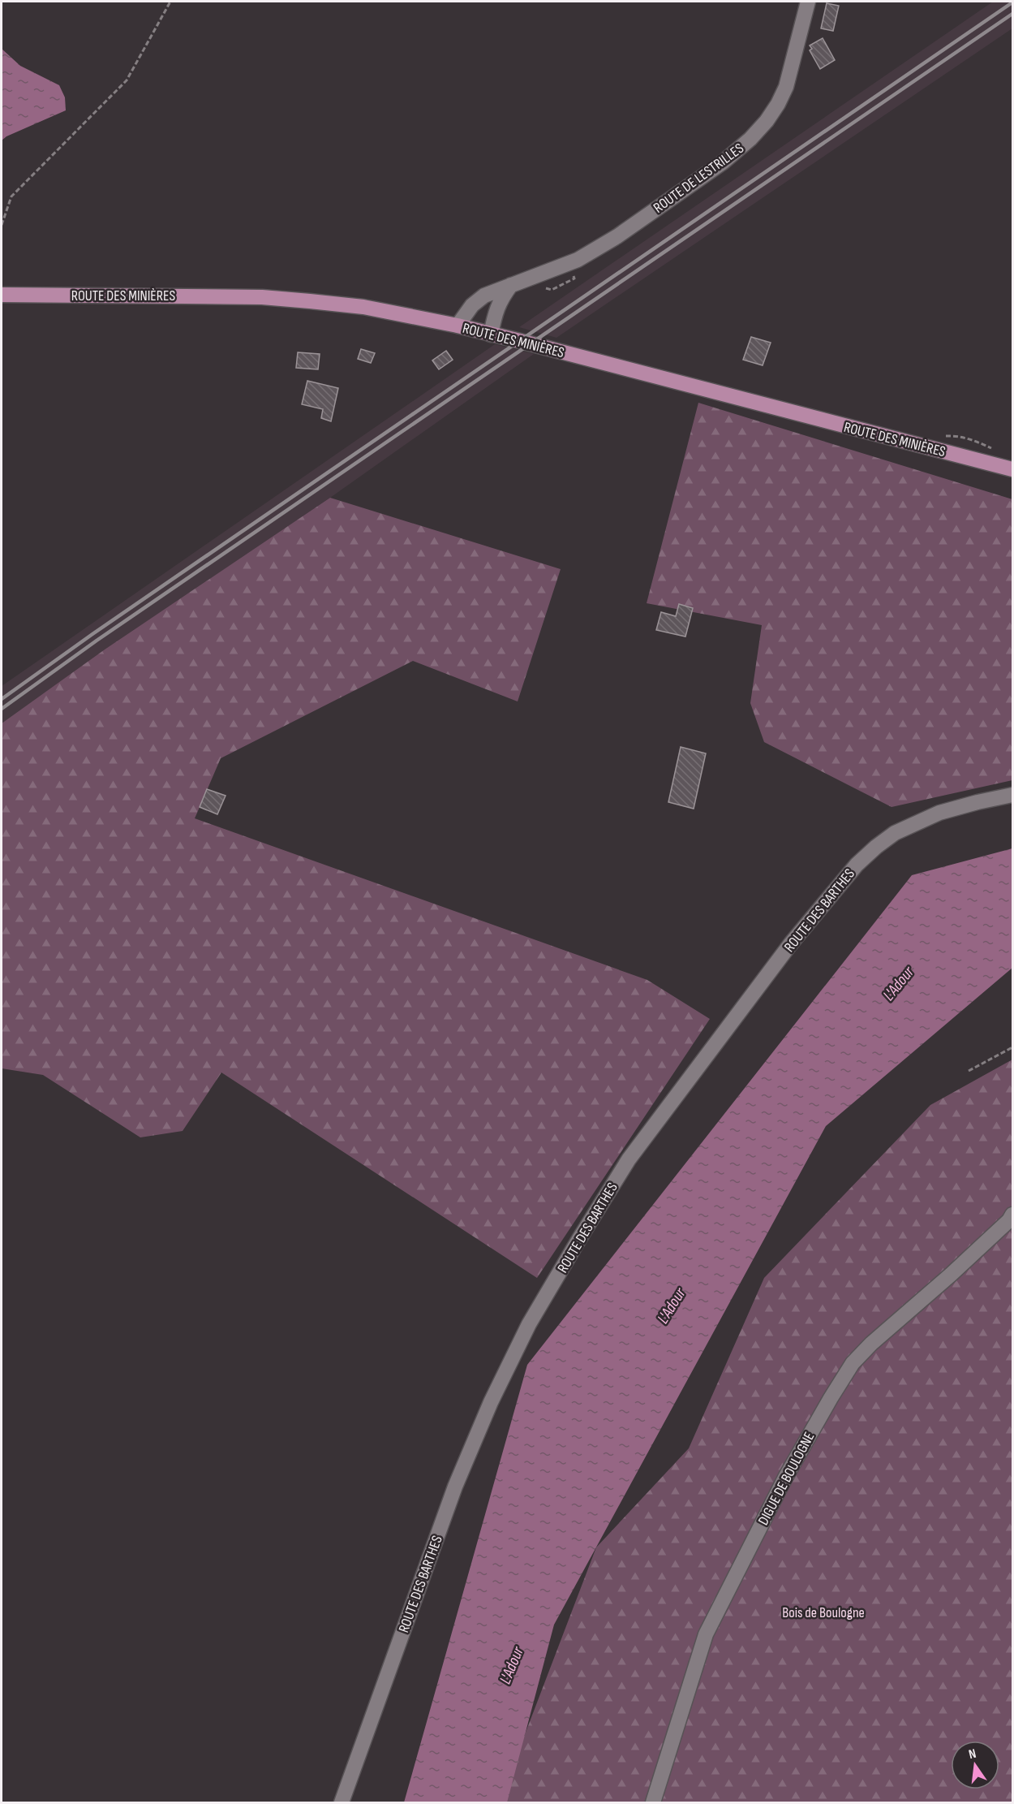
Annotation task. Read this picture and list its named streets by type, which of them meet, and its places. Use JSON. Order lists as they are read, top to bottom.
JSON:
{
  "streets": {
    "main road": ["ROUTE DES MINIÈRES"],
    "street": ["ROUTE DE LESTRILLES", "ROUTE DES BARTHES", "DIGUE DE BOULOGNE"]
  },
  "crossings": [
    ["ROUTE DE LESTRILLES", "ROUTE DES MINIÈRES"]
  ],
  "water": ["L'Adour"],
  "parks": ["Bois de Boulogne"],
  "north": "top"
}
